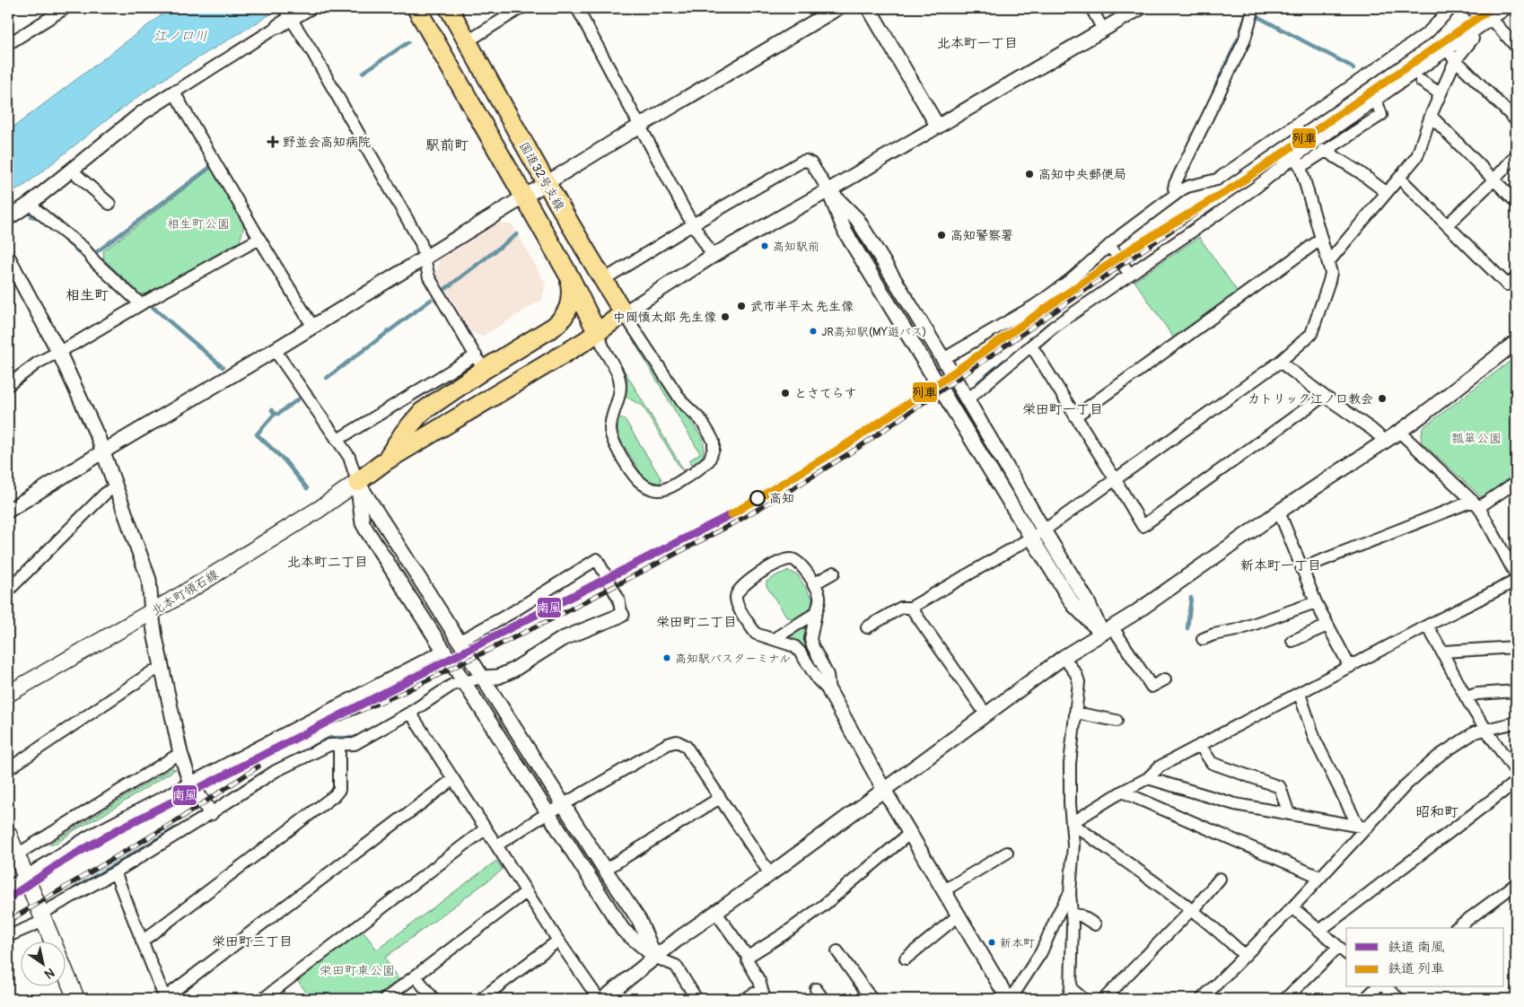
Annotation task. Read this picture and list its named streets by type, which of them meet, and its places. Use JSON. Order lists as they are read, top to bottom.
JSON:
{
  "streets": {
    "highway": ["国道32号支線"],
    "main road": ["北本町領石線"]
  },
  "districts": [
    "北本町一丁目",
    "駅前町",
    "相生町",
    "栄田町一丁目",
    "北本町二丁目",
    "新本町一丁目",
    "栄田町二丁目",
    "昭和町",
    "栄田町三丁目"
  ],
  "water": ["江ノ口川"],
  "parks": ["相生町公園", "瓢箪公園", "栄田町東公園"],
  "places": {
    "health": ["野並会高知病院"],
    "other": [
      "高知中央郵便局",
      "高知警察署",
      "高知駅前",
      "武市半平太 先生像",
      "中岡慎太郎 先生像",
      "JR高知駅(MY遊バス)",
      "とさてらす",
      "カトリック江ノ口教会",
      "高知",
      "高知駅バスターミナル",
      "新本町"
    ]
  },
  "lines": ["rail line 列車", "rail line 南風"],
  "legend": ["鉄道 南風", "鉄道 列車"],
  "north": "bottom right"
}
